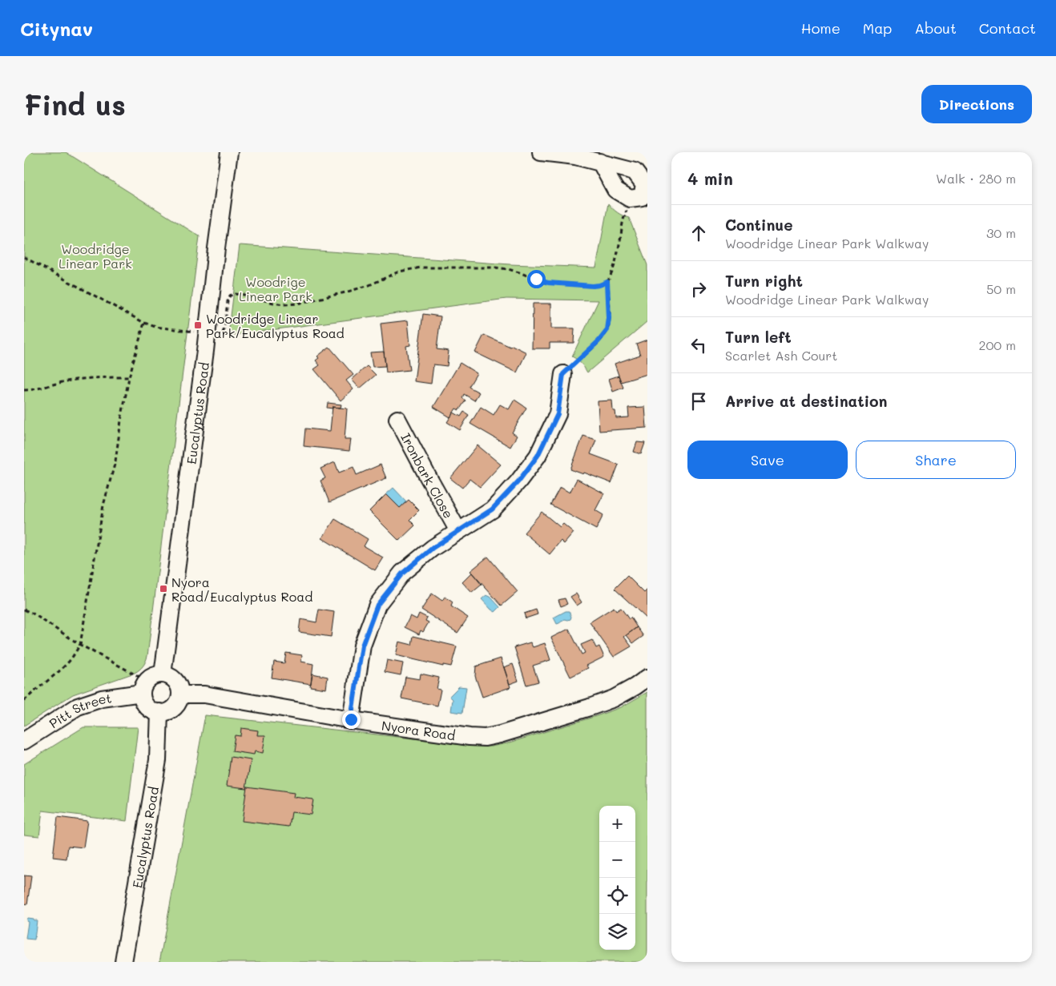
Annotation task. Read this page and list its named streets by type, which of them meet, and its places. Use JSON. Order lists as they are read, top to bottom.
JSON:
{
  "streets": {
    "street": [
      "Eucalyptus Road",
      "Ironbark Close",
      "Pitt Street",
      "Nyora Road"
    ]
  },
  "crossings": [
    ["Eucalyptus Road", "Pitt Street"],
    ["Eucalyptus Road", "Nyora Road"],
    ["Pitt Street", "Nyora Road"]
  ],
  "parks": ["Woodridge Linear Park", "Woodrige Linear Park"],
  "places": {
    "transit": ["Woodridge Linear Park/Eucalyptus Road", "Nyora Road/Eucalyptus Road"]
  },
  "page": {
    "header": "Citynav",
    "nav": [
      "Home",
      "Map",
      "About",
      "Contact"
    ],
    "buttons": [
      "Directions",
      ["Save", "Share"]
    ],
    "title": "Find us",
    "heading": ["4 min", "Walk · 280 m"],
    "list": [
      ["Continue", "Woodridge Linear Park Walkway", "30 m"],
      ["Turn right", "Woodridge Linear Park Walkway", "50 m"],
      ["Turn left", "Scarlet Ash Court", "200 m"],
      "Arrive at destination"
    ],
    "map_buttons": ["+", "−"]
  }
}
